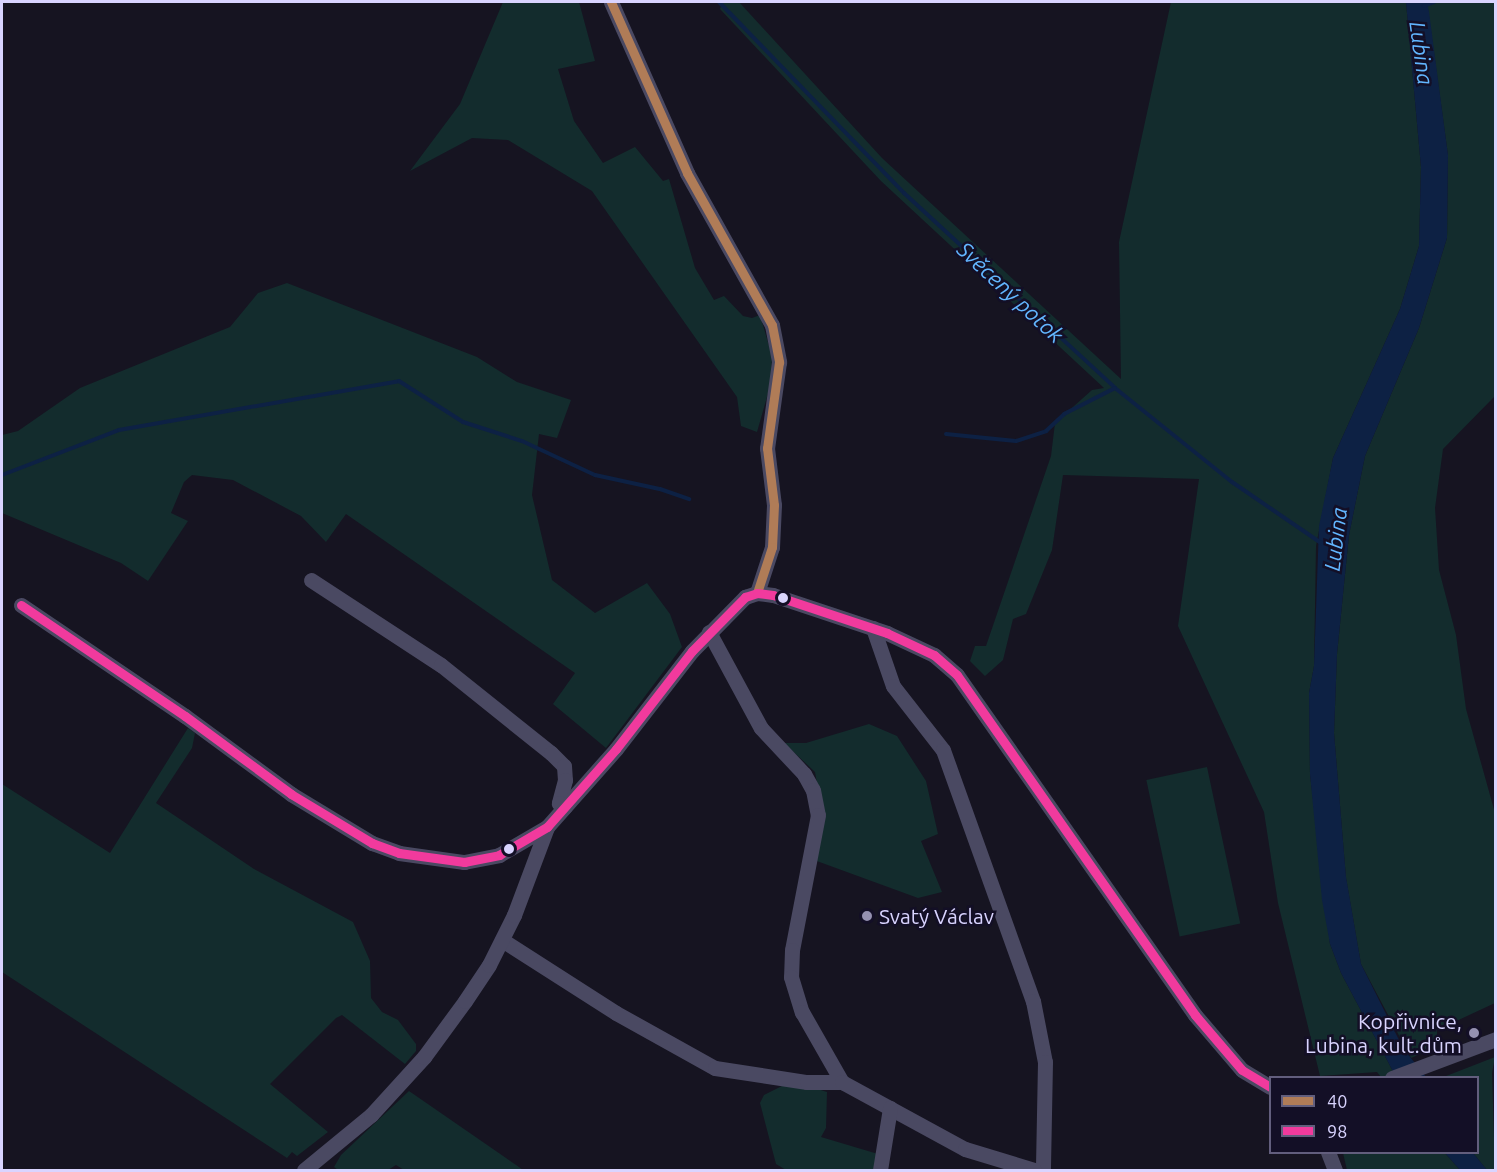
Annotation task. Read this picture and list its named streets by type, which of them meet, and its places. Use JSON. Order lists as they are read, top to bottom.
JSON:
{
  "water": ["Lubina", "Svěcený potok"],
  "places": ["Svatý Václav", "Kopřivnice, Lubina, kult.dům"],
  "lines": ["transit line 40", "transit line 98"],
  "legend": ["40", "98"]
}
